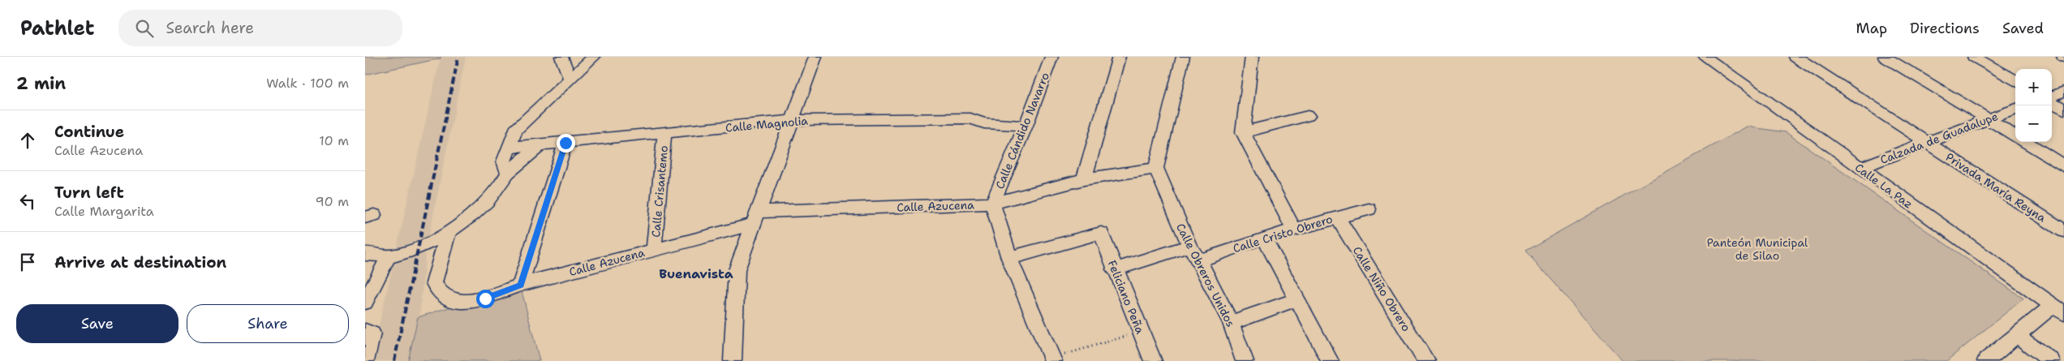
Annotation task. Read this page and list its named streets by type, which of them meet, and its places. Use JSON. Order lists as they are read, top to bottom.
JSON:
{
  "streets": {
    "street": [
      "Calle Magnolia",
      "Calle Cándido Navarro",
      "Calzada de Guadalupe",
      "Calle La Paz",
      "Privada María Reyna",
      "Calle Crisantemo",
      "Calle Azucena",
      "Calle Cristo Obrero",
      "Calle Obreros Unidos",
      "Calle Niño Obrero",
      "Feliciano Peña"
    ]
  },
  "crossings": [
    ["Calle Magnolia", "Calle Cándido Navarro"],
    ["Calle Magnolia", "Calle Crisantemo"],
    ["Calle Cándido Navarro", "Calle Azucena"],
    ["Calzada de Guadalupe", "Calle La Paz"],
    ["Calzada de Guadalupe", "Privada María Reyna"],
    ["Calle Crisantemo", "Calle Azucena"],
    ["Calle Azucena", "Calle Obreros Unidos"],
    ["Calle Cristo Obrero", "Calle Obreros Unidos"],
    ["Calle Cristo Obrero", "Calle Niño Obrero"]
  ],
  "districts": ["Buenavista"],
  "parks": ["Panteón Municipal de Silao"],
  "page": {
    "header": "Pathlet",
    "search": "Search here",
    "nav": ["Map", "Directions", "Saved"],
    "heading": ["2 min", "Walk · 100 m"],
    "map_buttons": ["+", "−"],
    "list": [
      ["Continue", "Calle Azucena", "10 m"],
      ["Turn left", "Calle Margarita", "90 m"],
      "Arrive at destination"
    ],
    "buttons": ["Save", "Share"]
  }
}
